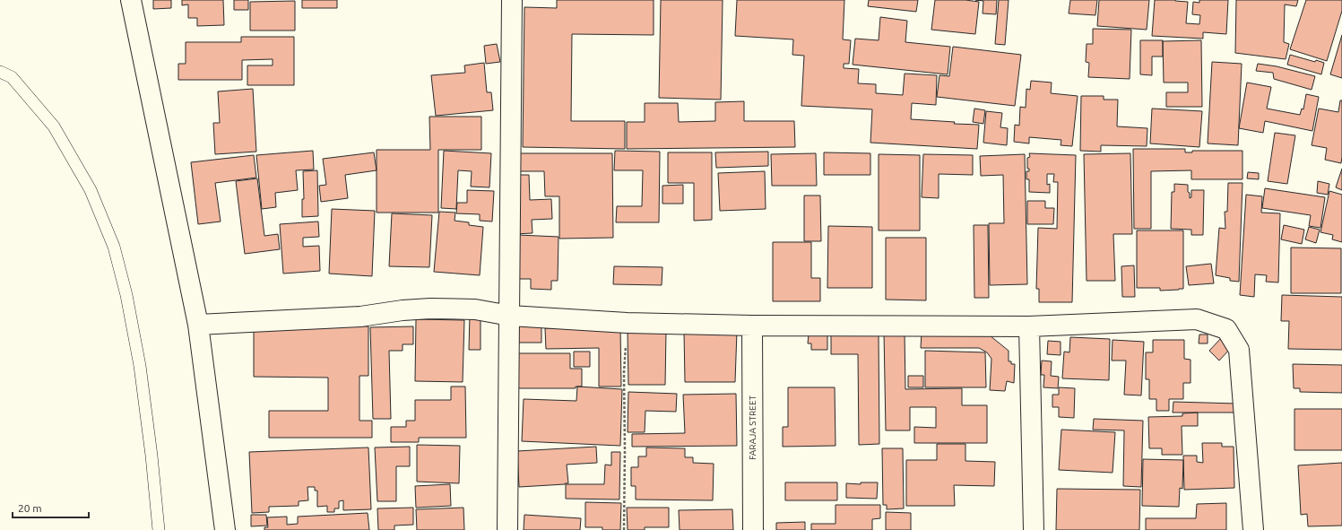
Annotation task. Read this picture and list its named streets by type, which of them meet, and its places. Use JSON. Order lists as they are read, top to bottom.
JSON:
{
  "streets": {
    "street": ["FARAJA STREET"]
  },
  "scale_bar": "20 m"
}
